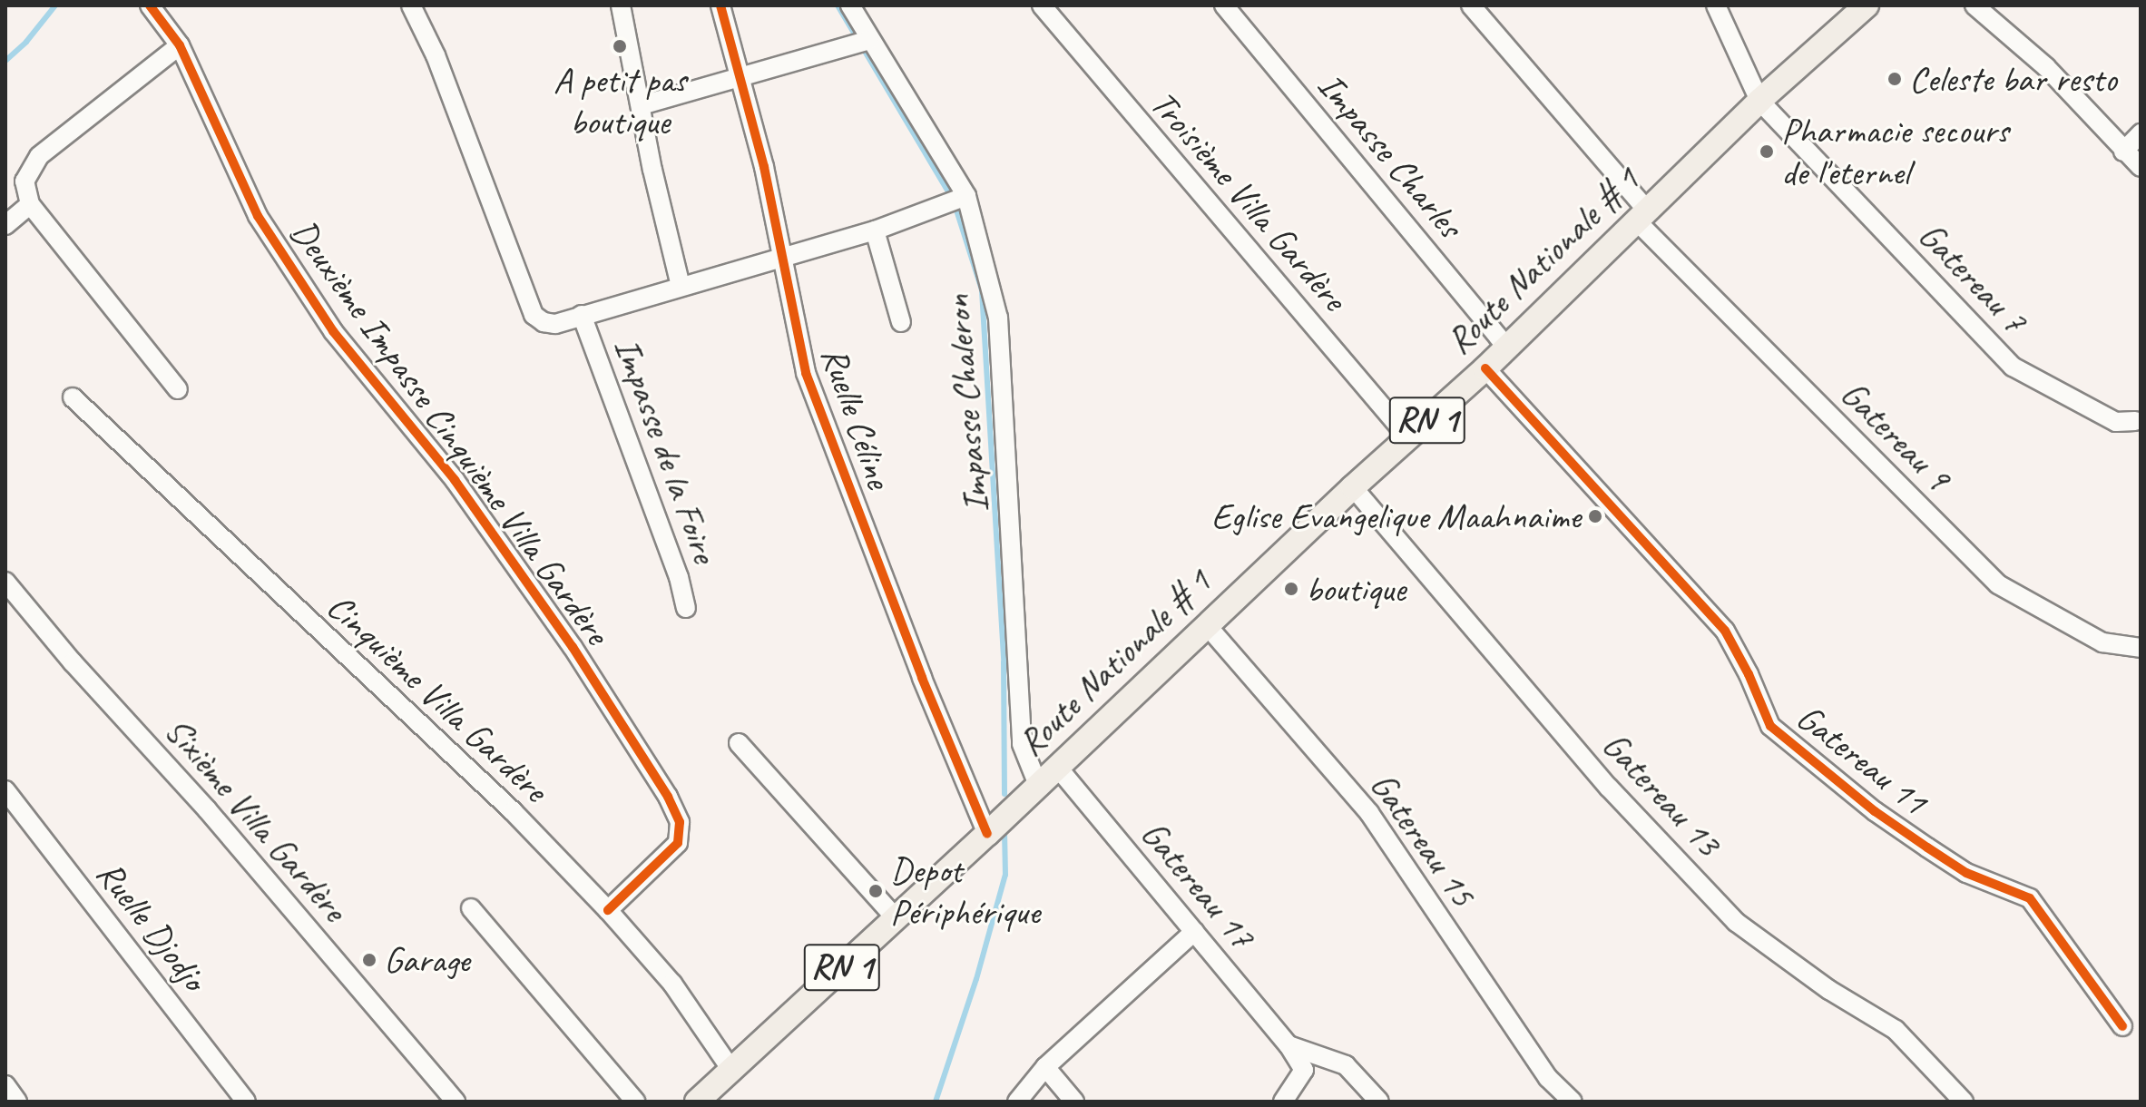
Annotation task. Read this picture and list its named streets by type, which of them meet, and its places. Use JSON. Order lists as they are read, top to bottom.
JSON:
{
  "streets": {
    "main road": ["Route Nationale # 1", "RN 1"],
    "street": [
      "Impasse Charles",
      "Troisième Villa Gardère",
      "Gatereau 7",
      "Impasse Chaleron",
      "Ruelle Céline",
      "Deuxième Impasse Cinquième Villa Gardère",
      "Gatereau 9",
      "Impasse de la Foire",
      "Cinquième Villa Gardère",
      "Gatereau 11",
      "Gatereau 13",
      "Sixième Villa Gardère",
      "Gatereau 15",
      "Gatereau 17",
      "Ruelle Djodjo"
    ]
  },
  "crossings": [
    ["Impasse Charles", "Route Nationale # 1"],
    ["Troisième Villa Gardère", "Route Nationale # 1"],
    ["Route Nationale # 1", "Gatereau 7"],
    ["Route Nationale # 1", "Impasse Chaleron"],
    ["Route Nationale # 1", "Ruelle Céline"],
    ["Route Nationale # 1", "Gatereau 9"],
    ["Route Nationale # 1", "Cinquième Villa Gardère"],
    ["Route Nationale # 1", "Gatereau 11"],
    ["Route Nationale # 1", "Gatereau 13"],
    ["Route Nationale # 1", "Gatereau 15"],
    ["Route Nationale # 1", "Gatereau 17"],
    ["Deuxième Impasse Cinquième Villa Gardère", "Cinquième Villa Gardère"]
  ],
  "places": [
    "A petit pas boutique",
    "Celeste bar resto",
    "Pharmacie secours de l'eternel",
    "Eglise Evangelique Maahnaime",
    "boutique",
    "Depot Périphérique",
    "Garage"
  ]
}
